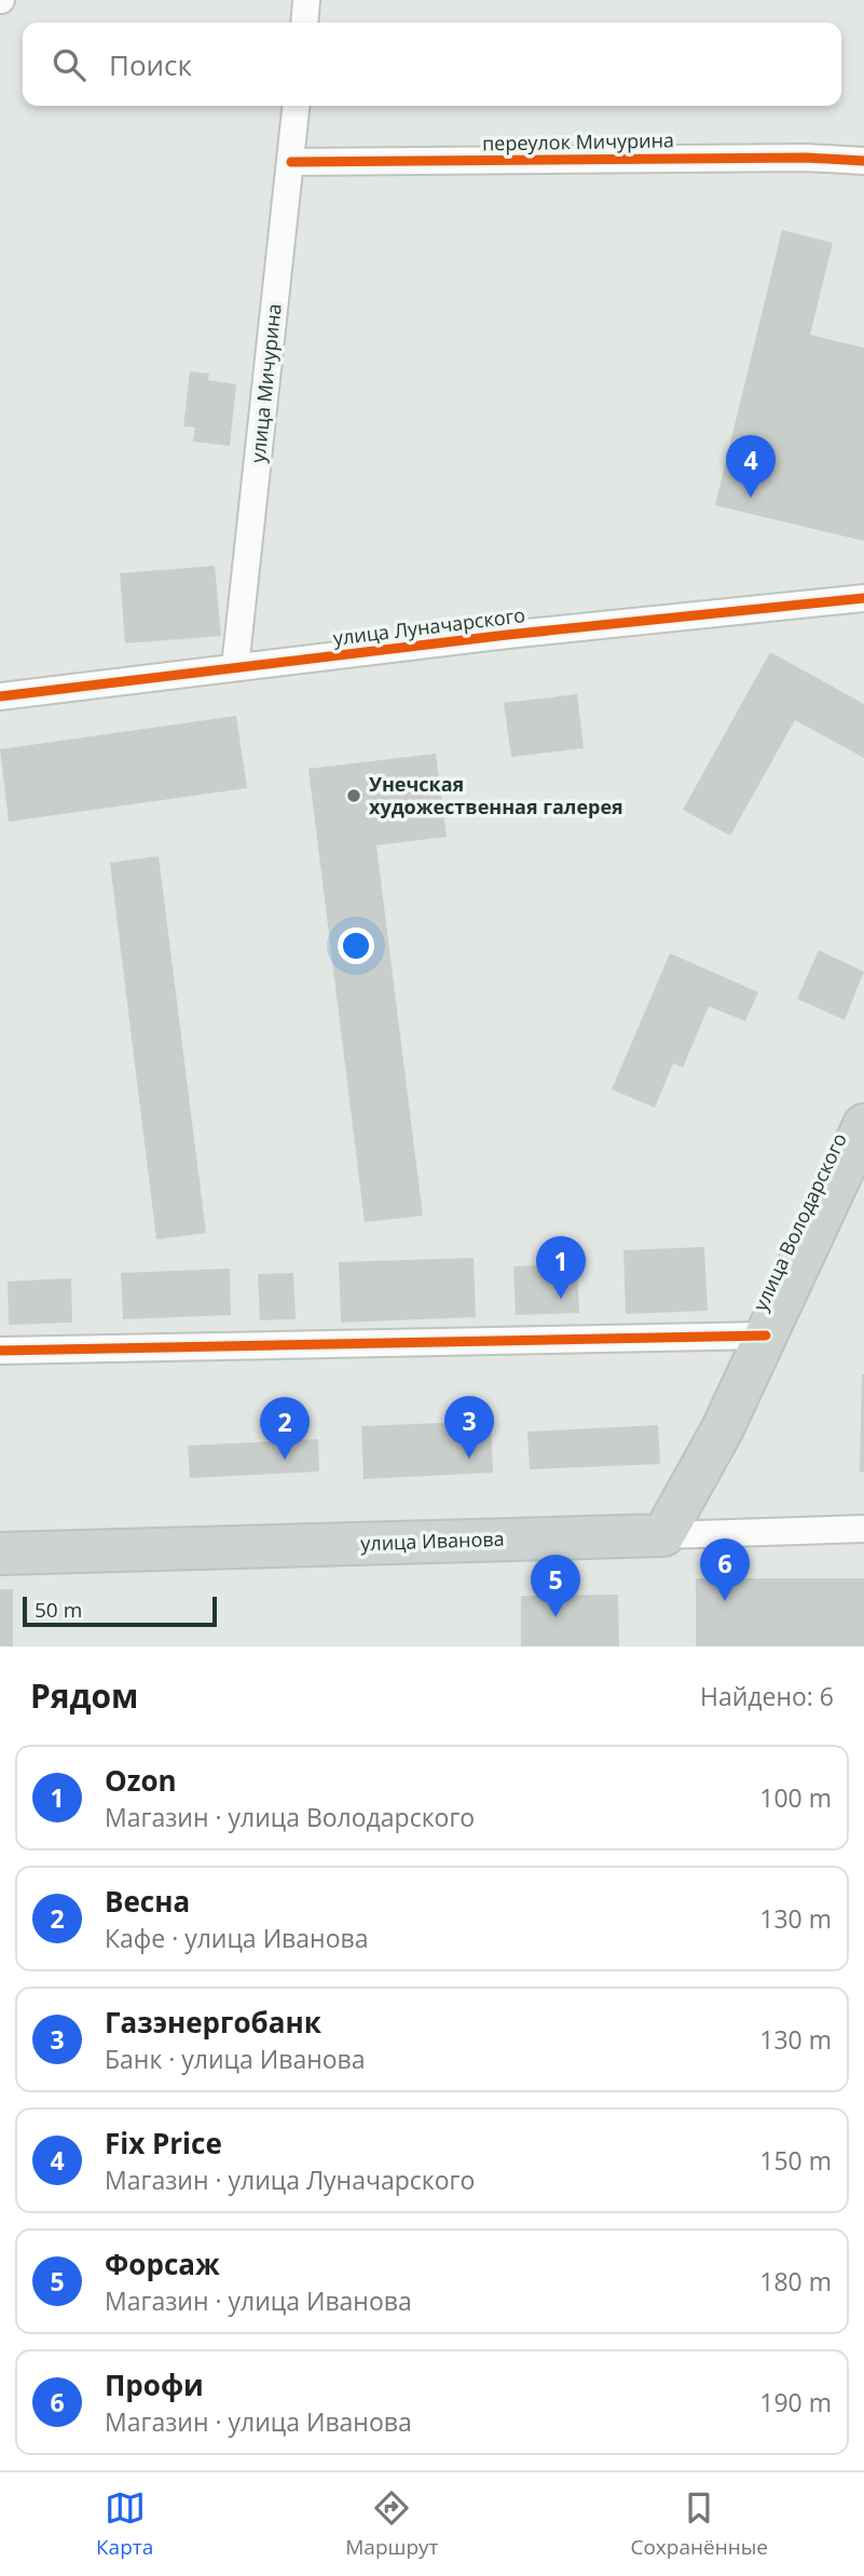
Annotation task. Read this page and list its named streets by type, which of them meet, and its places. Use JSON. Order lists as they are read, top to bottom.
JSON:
{
  "streets": {
    "main road": ["улица Володарского", "улица Иванова"],
    "street": ["переулок Мичурина", "улица Мичурина", "улица Луначарского"]
  },
  "crossings": [
    ["переулок Мичурина", "улица Мичурина"],
    ["улица Мичурина", "улица Луначарского"],
    ["улица Володарского", "улица Иванова"]
  ],
  "places": ["Унечская художественная галерея"],
  "scale_bar": "50 m",
  "page": {
    "search": "Поиск",
    "pins": [
      "4",
      "1",
      "3",
      "2",
      "6",
      "5"
    ],
    "scale": "50 m",
    "heading": ["Рядом", "Найдено: 6"],
    "list": [
      {
        "mark": "1",
        "name": "Ozon",
        "note": "Магазин · улица Володарского",
        "value": "100 m"
      },
      {
        "mark": "2",
        "name": "Весна",
        "note": "Кафе · улица Иванова",
        "value": "130 m"
      },
      {
        "mark": "3",
        "name": "Газэнергобанк",
        "note": "Банк · улица Иванова",
        "value": "130 m"
      },
      {
        "mark": "4",
        "name": "Fix Price",
        "note": "Магазин · улица Луначарского",
        "value": "150 m"
      },
      {
        "mark": "5",
        "name": "Форсаж",
        "note": "Магазин · улица Иванова",
        "value": "180 m"
      },
      {
        "mark": "6",
        "name": "Профи",
        "note": "Магазин · улица Иванова",
        "value": "190 m"
      }
    ],
    "nav": ["Карта", "Маршрут", "Сохранённые"]
  }
}
